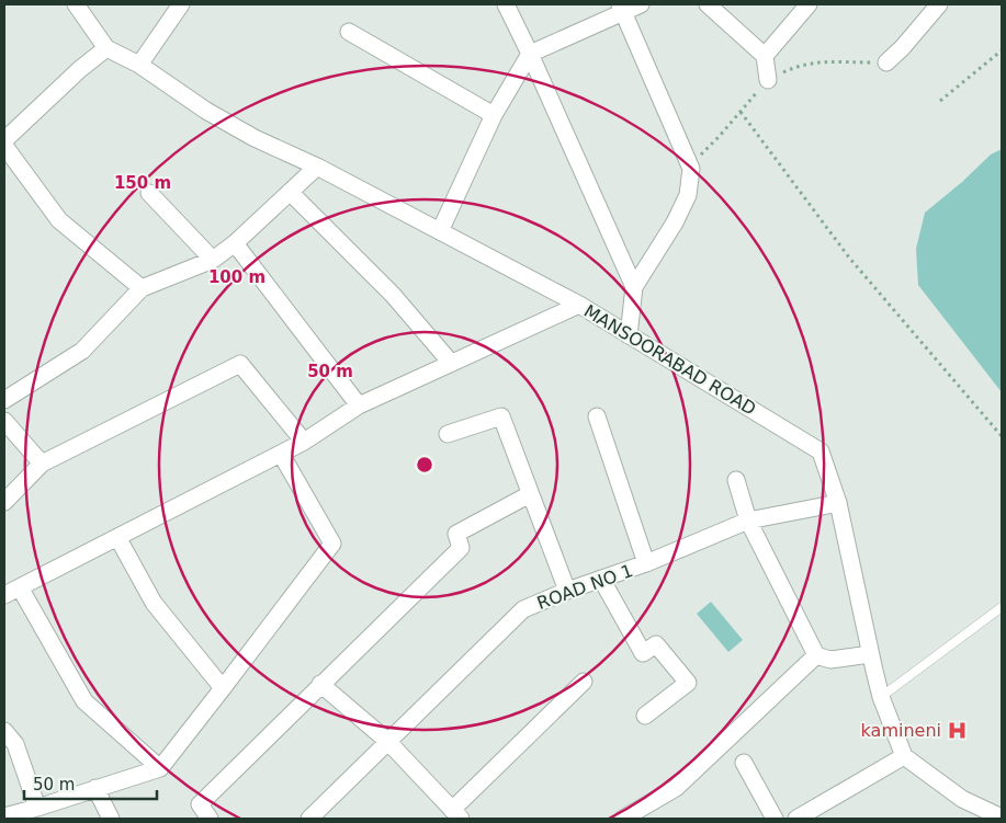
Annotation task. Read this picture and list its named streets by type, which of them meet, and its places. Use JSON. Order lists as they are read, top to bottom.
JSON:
{
  "streets": {
    "street": ["MANSOORABAD ROAD", "ROAD NO 1"]
  },
  "crossings": [
    ["MANSOORABAD ROAD", "ROAD NO 1"]
  ],
  "places": {
    "hospital": ["kamineni"]
  },
  "scale_bar": "50 m",
  "rings": ["150 m", "100 m", "50 m"]
}
